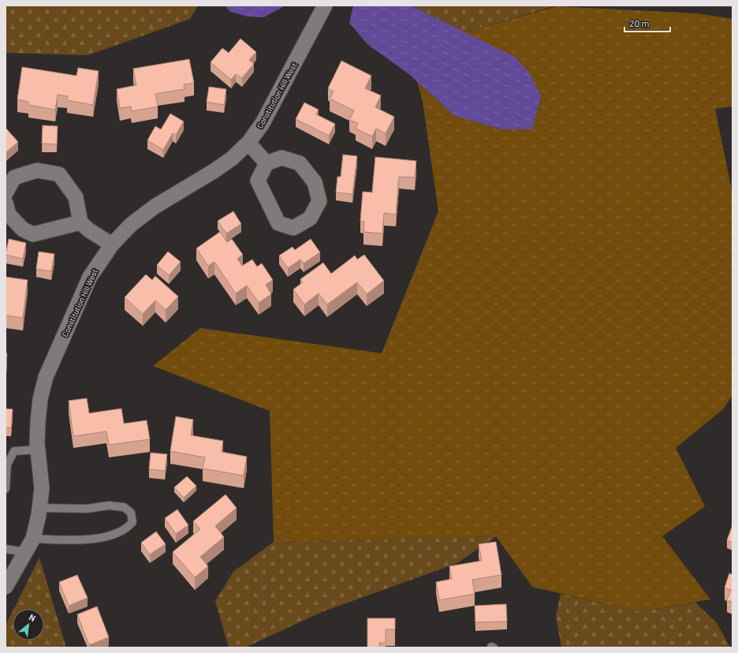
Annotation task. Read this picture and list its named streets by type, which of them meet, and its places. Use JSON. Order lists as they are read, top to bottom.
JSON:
{
  "streets": {
    "street": ["Constitution Hill West"]
  },
  "scale_bar": "20 m",
  "north": "top right"
}
